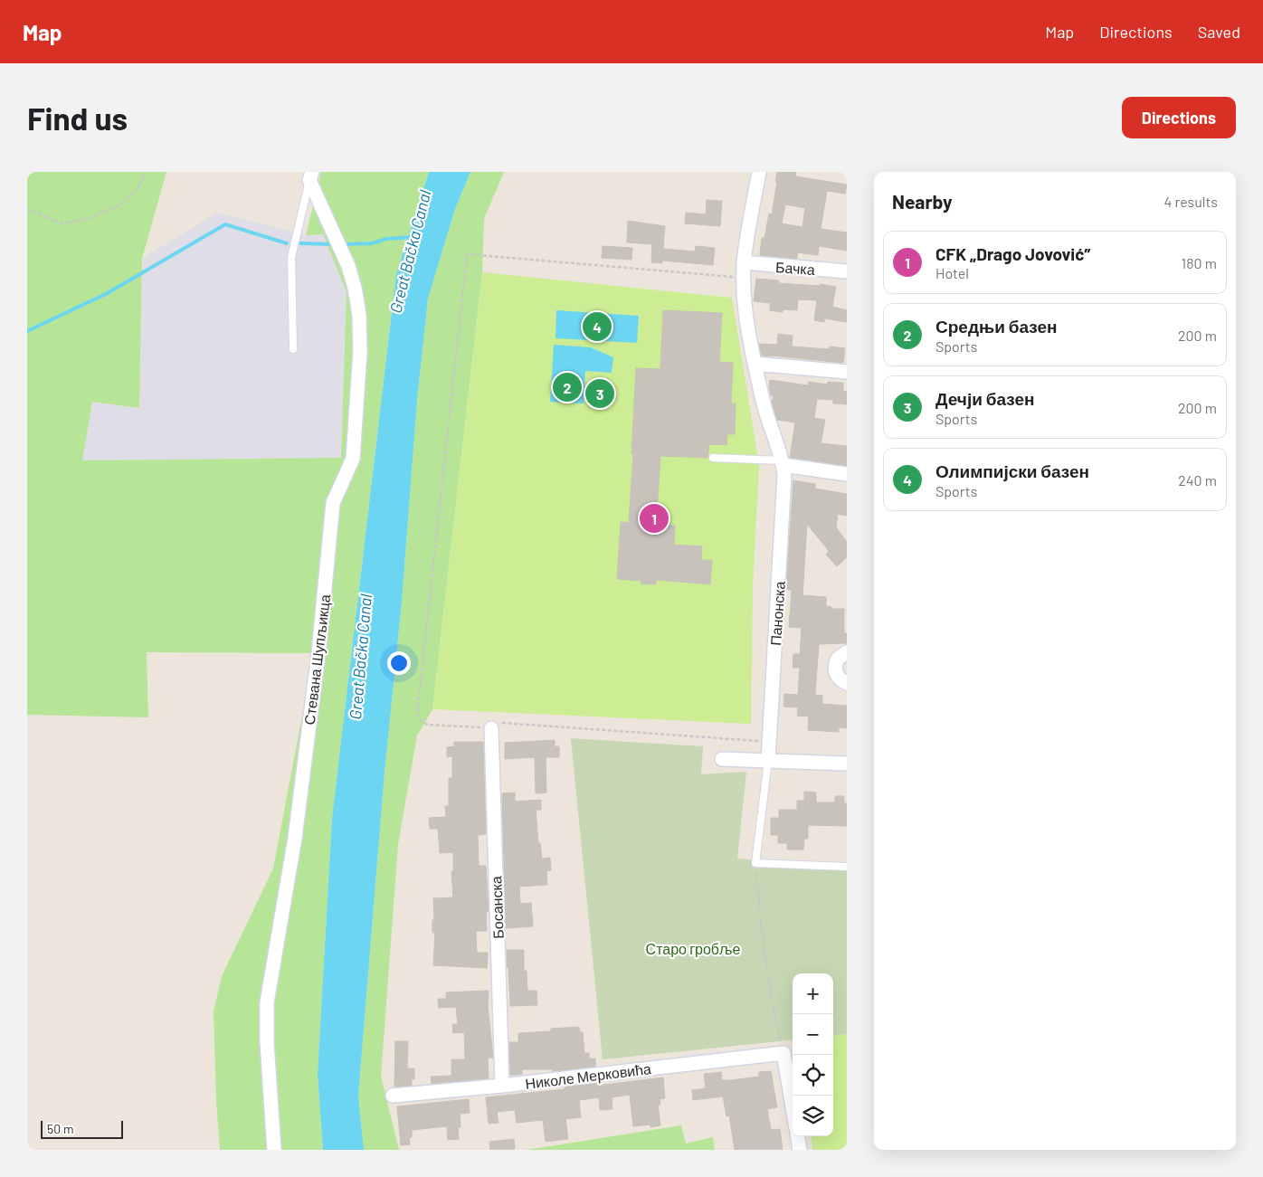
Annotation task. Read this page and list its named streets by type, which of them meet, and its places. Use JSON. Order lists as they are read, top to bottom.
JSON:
{
  "streets": {
    "street": [
      "Бачка",
      "Панонска",
      "Стевана Шупљикца",
      "Босанска",
      "Николе Мерковића"
    ]
  },
  "crossings": [
    ["Бачка", "Панонска"],
    ["Босанска", "Николе Мерковића"]
  ],
  "water": ["Great Bačka Canal"],
  "parks": ["Старо гробље"],
  "scale_bar": "50 m",
  "page": {
    "header": "Map",
    "nav": ["Map", "Directions", "Saved"],
    "buttons": "Directions",
    "title": "Find us",
    "heading": ["Nearby", "4 results"],
    "list": [
      {
        "mark": "1",
        "name": "CFK „Drago Jovović”",
        "note": "Hotel",
        "value": "180 m"
      },
      {
        "mark": "2",
        "name": "Средњи базен",
        "note": "Sports",
        "value": "200 m"
      },
      {
        "mark": "3",
        "name": "Дечји базен",
        "note": "Sports",
        "value": "200 m"
      },
      {
        "mark": "4",
        "name": "Олимпијски базен",
        "note": "Sports",
        "value": "240 m"
      }
    ],
    "pins": [
      "4",
      "2",
      "3",
      "1"
    ],
    "map_buttons": ["+", "−"],
    "scale": "50 m"
  }
}
